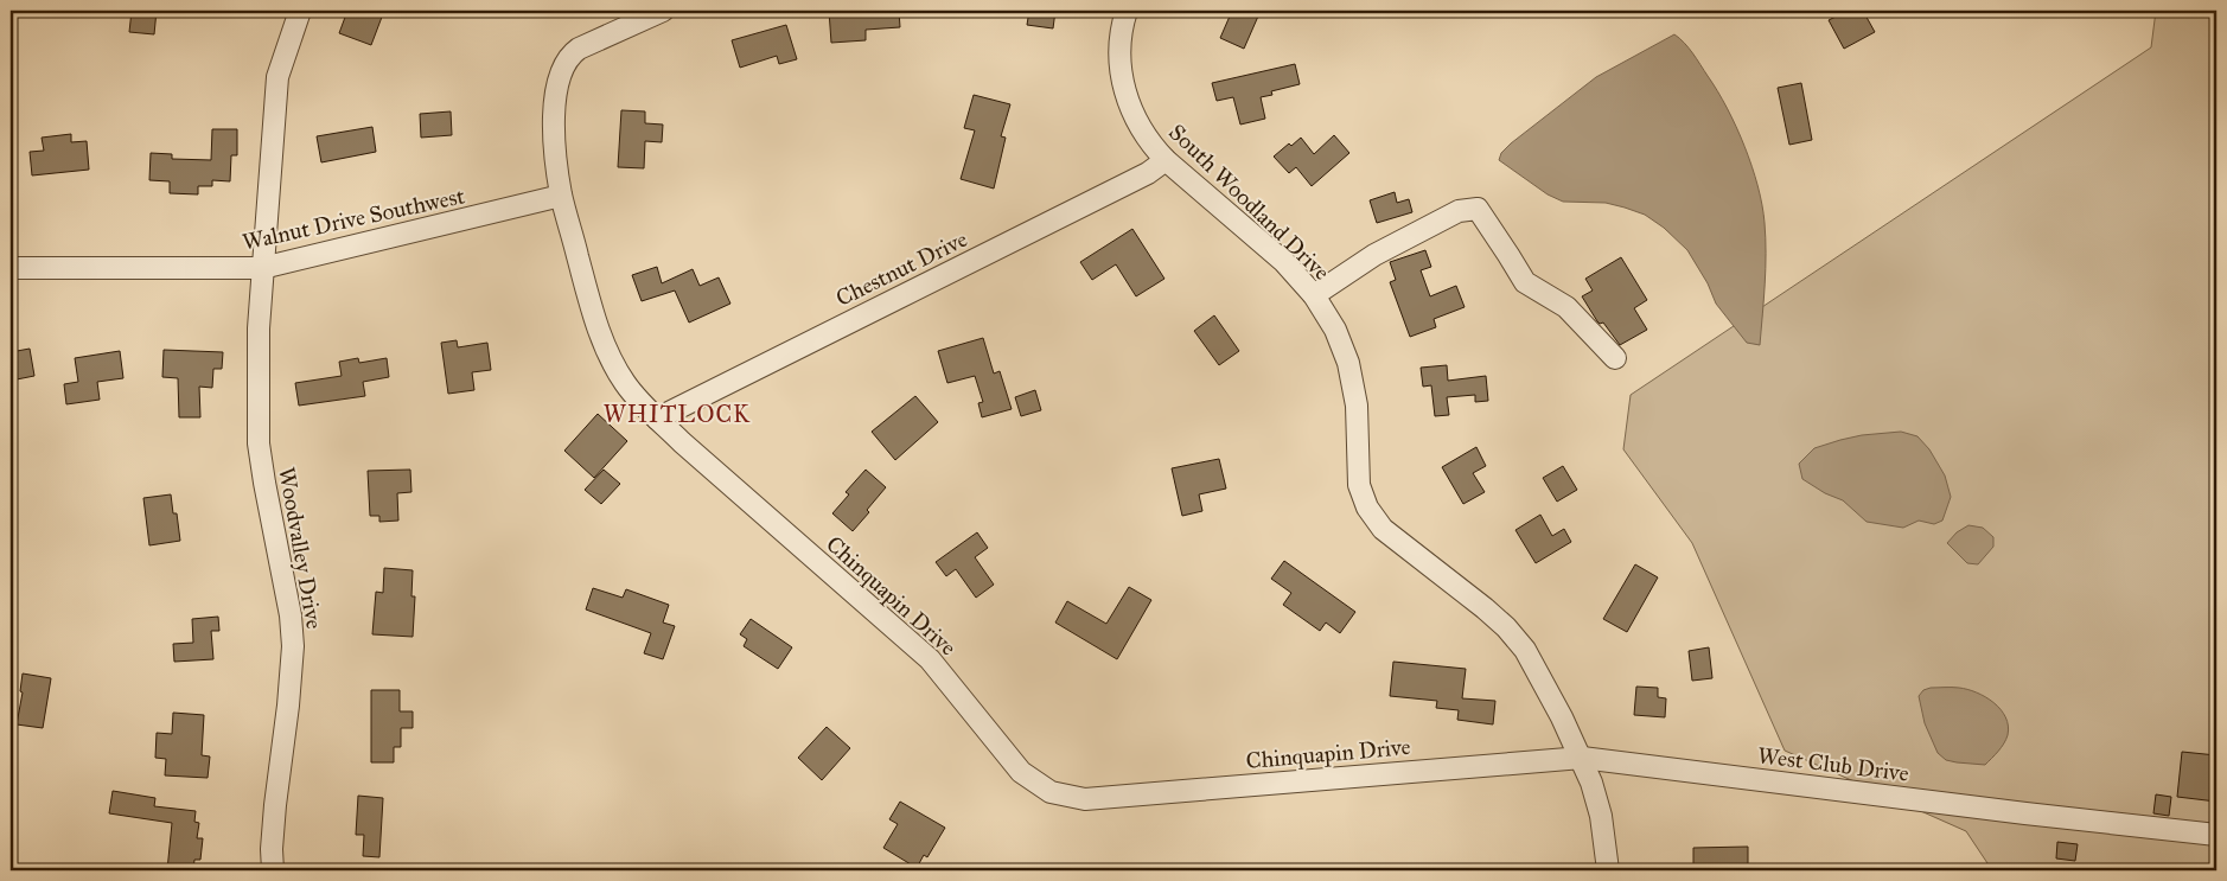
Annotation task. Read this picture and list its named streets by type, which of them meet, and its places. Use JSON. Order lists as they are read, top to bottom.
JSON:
{
  "streets": {
    "street": [
      "South Woodland Drive",
      "Walnut Drive Southwest",
      "Chestnut Drive",
      "Woodvalley Drive",
      "Chinquapin Drive",
      "West Club Drive"
    ]
  },
  "crossings": [
    ["South Woodland Drive", "Chestnut Drive"],
    ["South Woodland Drive", "Chinquapin Drive"],
    ["South Woodland Drive", "West Club Drive"],
    ["Walnut Drive Southwest", "Woodvalley Drive"],
    ["Walnut Drive Southwest", "Chinquapin Drive"],
    ["Chestnut Drive", "Chinquapin Drive"],
    ["Chinquapin Drive", "West Club Drive"]
  ],
  "districts": ["WHITLOCK"]
}
